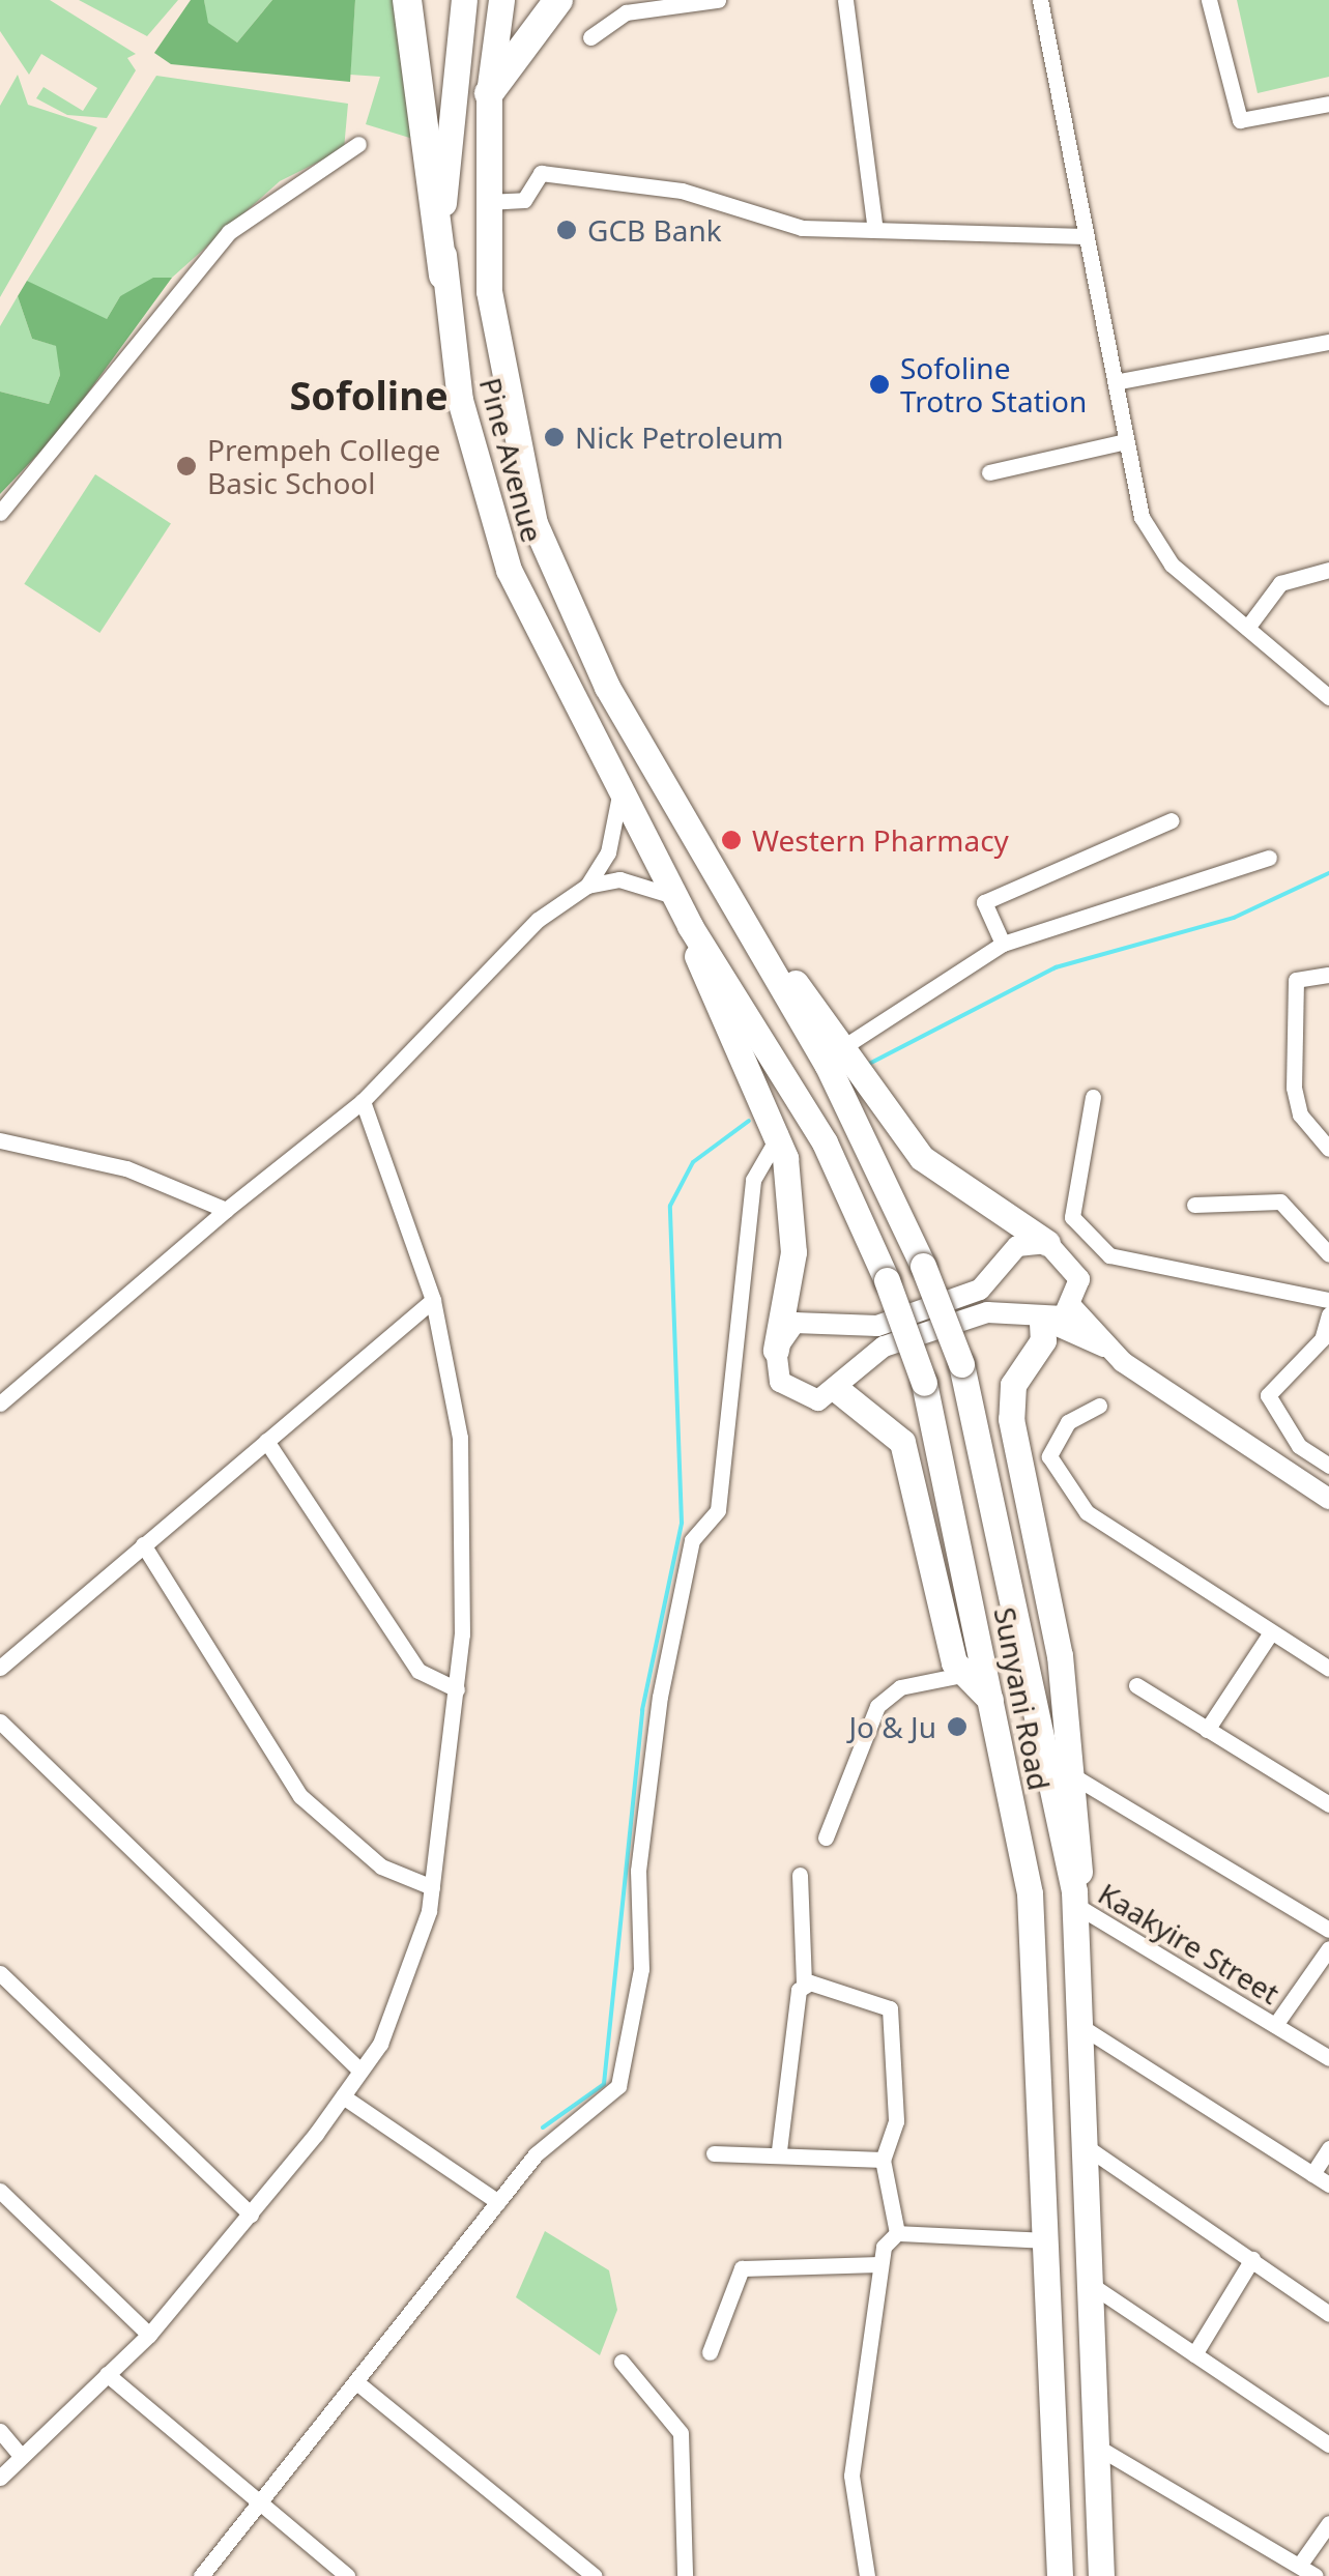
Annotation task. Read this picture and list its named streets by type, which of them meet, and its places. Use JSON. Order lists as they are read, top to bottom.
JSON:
{
  "streets": {
    "main road": ["Pine Avenue", "Sunyani Road"],
    "street": ["Kaakyire Street"]
  },
  "crossings": [
    ["Pine Avenue", "Sunyani Road"]
  ],
  "districts": ["Sofoline"],
  "places": [
    "GCB Bank",
    "Sofoline Trotro Station",
    "Nick Petroleum",
    "Prempeh College Basic School",
    "Western Pharmacy",
    "Jo & Ju"
  ]
}
